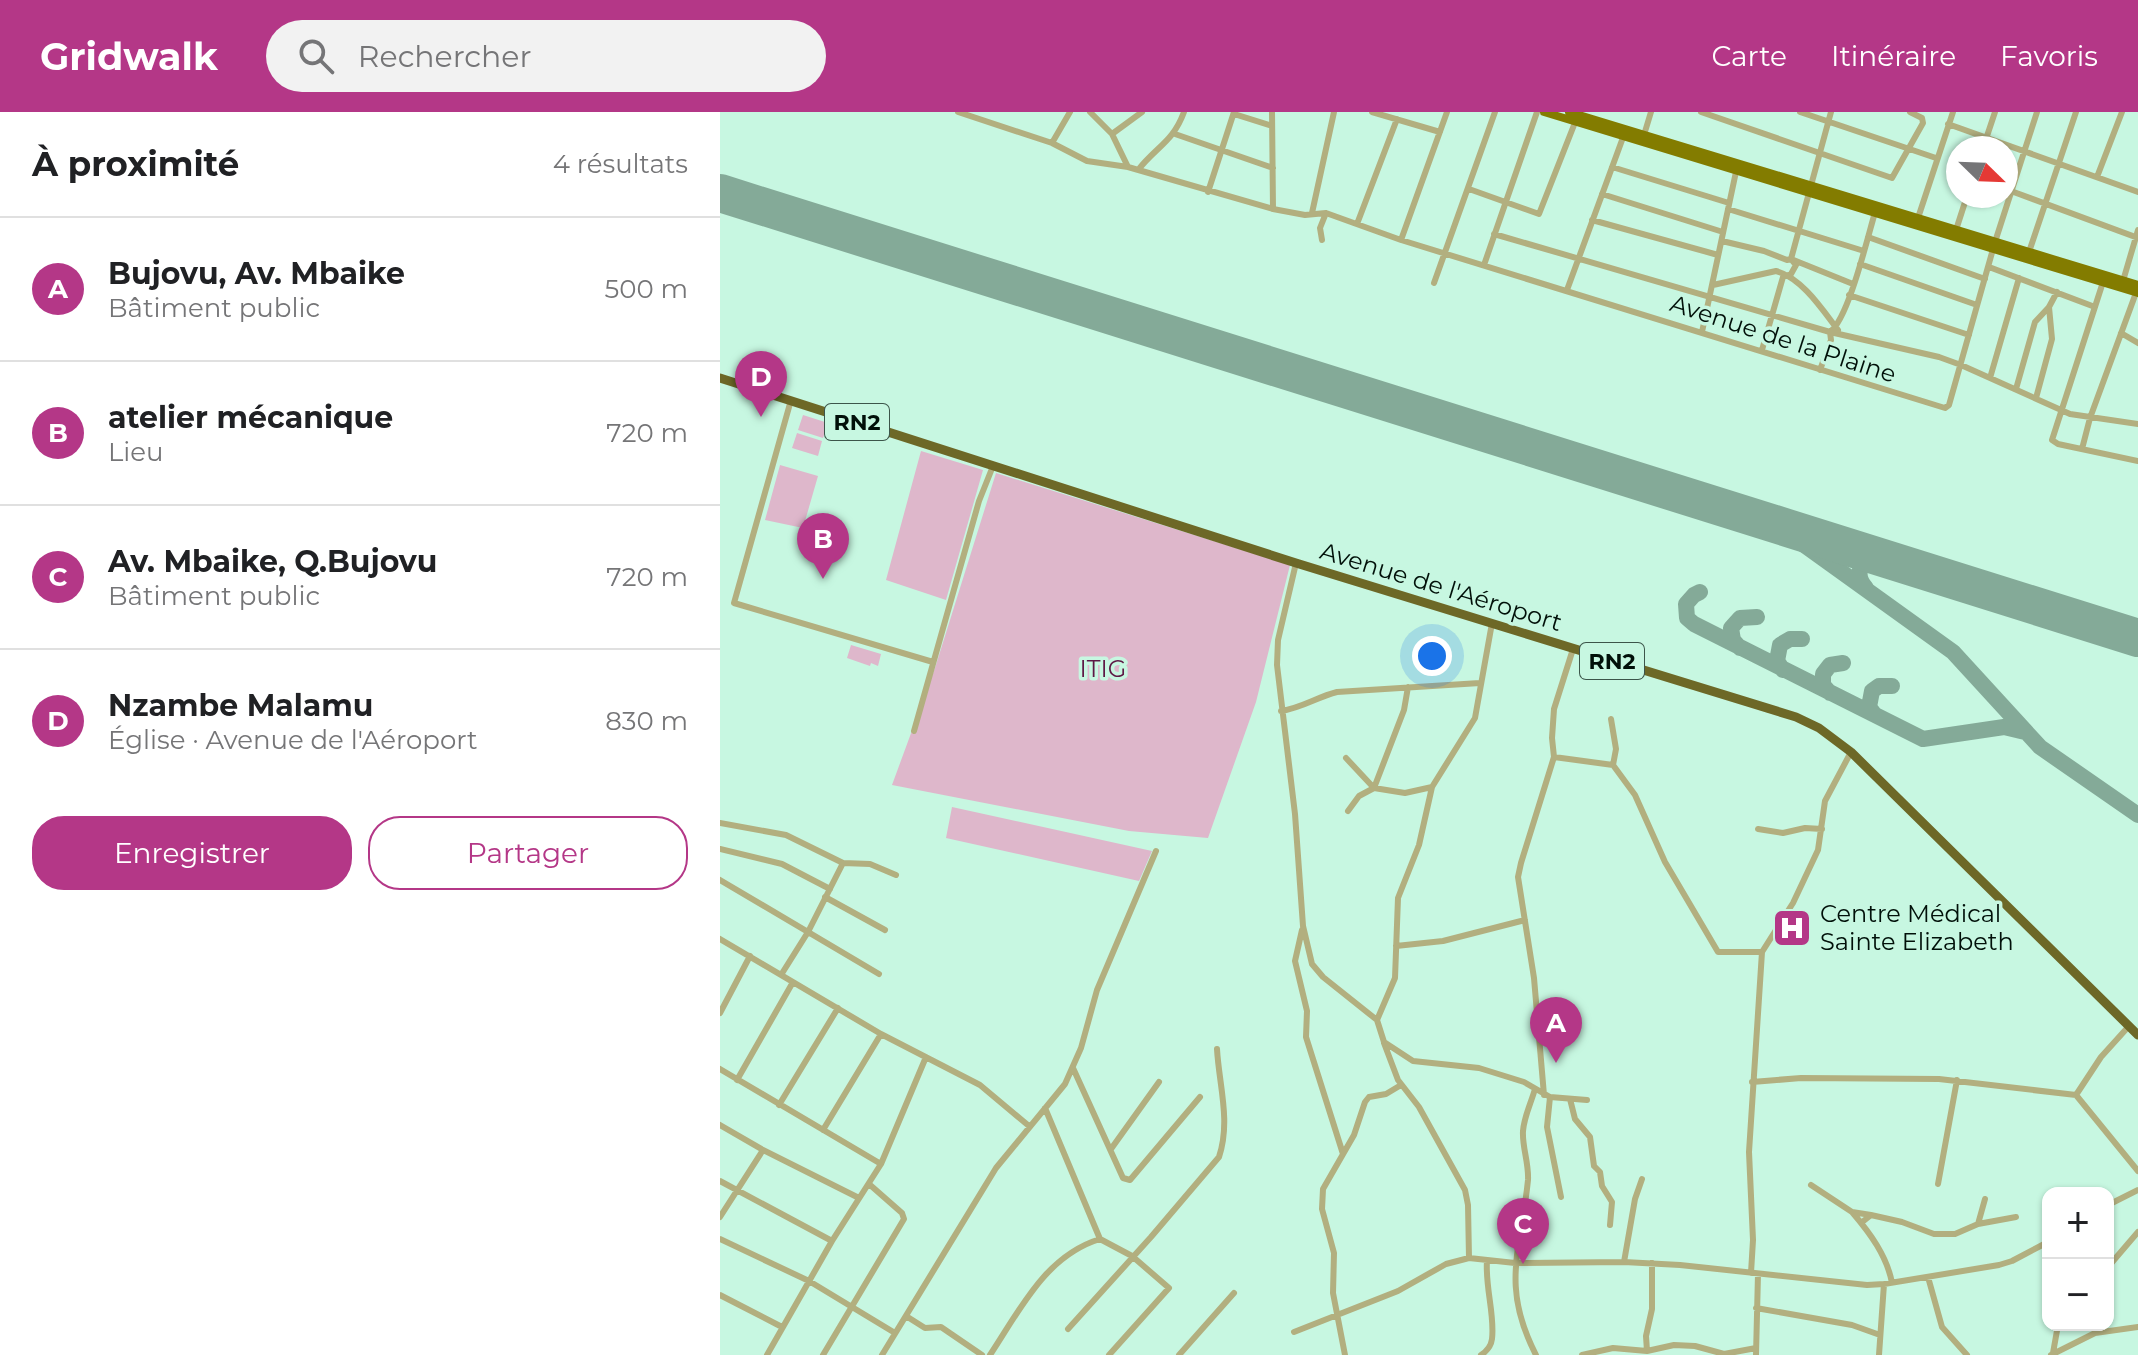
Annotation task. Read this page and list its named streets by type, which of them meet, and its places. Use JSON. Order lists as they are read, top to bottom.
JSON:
{
  "streets": {
    "highway": ["RN2", "Avenue de l'Aéroport"],
    "street": ["Avenue de la Plaine"]
  },
  "parks": ["ITIG"],
  "places": {
    "hospital": ["Centre Médical Sainte Elizabeth"]
  },
  "north": "bottom right",
  "page": {
    "header": "Gridwalk",
    "search": "Rechercher",
    "nav": ["Carte", "Itinéraire", "Favoris"],
    "heading": ["À proximité", "4 résultats"],
    "list": [
      {
        "mark": "A",
        "name": "Bujovu, Av. Mbaike",
        "note": "Bâtiment public",
        "value": "500 m"
      },
      {
        "mark": "B",
        "name": "atelier mécanique",
        "note": "Lieu",
        "value": "720 m"
      },
      {
        "mark": "C",
        "name": "Av. Mbaike, Q.Bujovu",
        "note": "Bâtiment public",
        "value": "720 m"
      },
      {
        "mark": "D",
        "name": "Nzambe Malamu",
        "note": "Église · Avenue de l'Aéroport",
        "value": "830 m"
      }
    ],
    "pins": [
      "D",
      "B",
      "A",
      "C"
    ],
    "buttons": ["Enregistrer", "Partager"],
    "map_buttons": ["+", "−"]
  }
}
